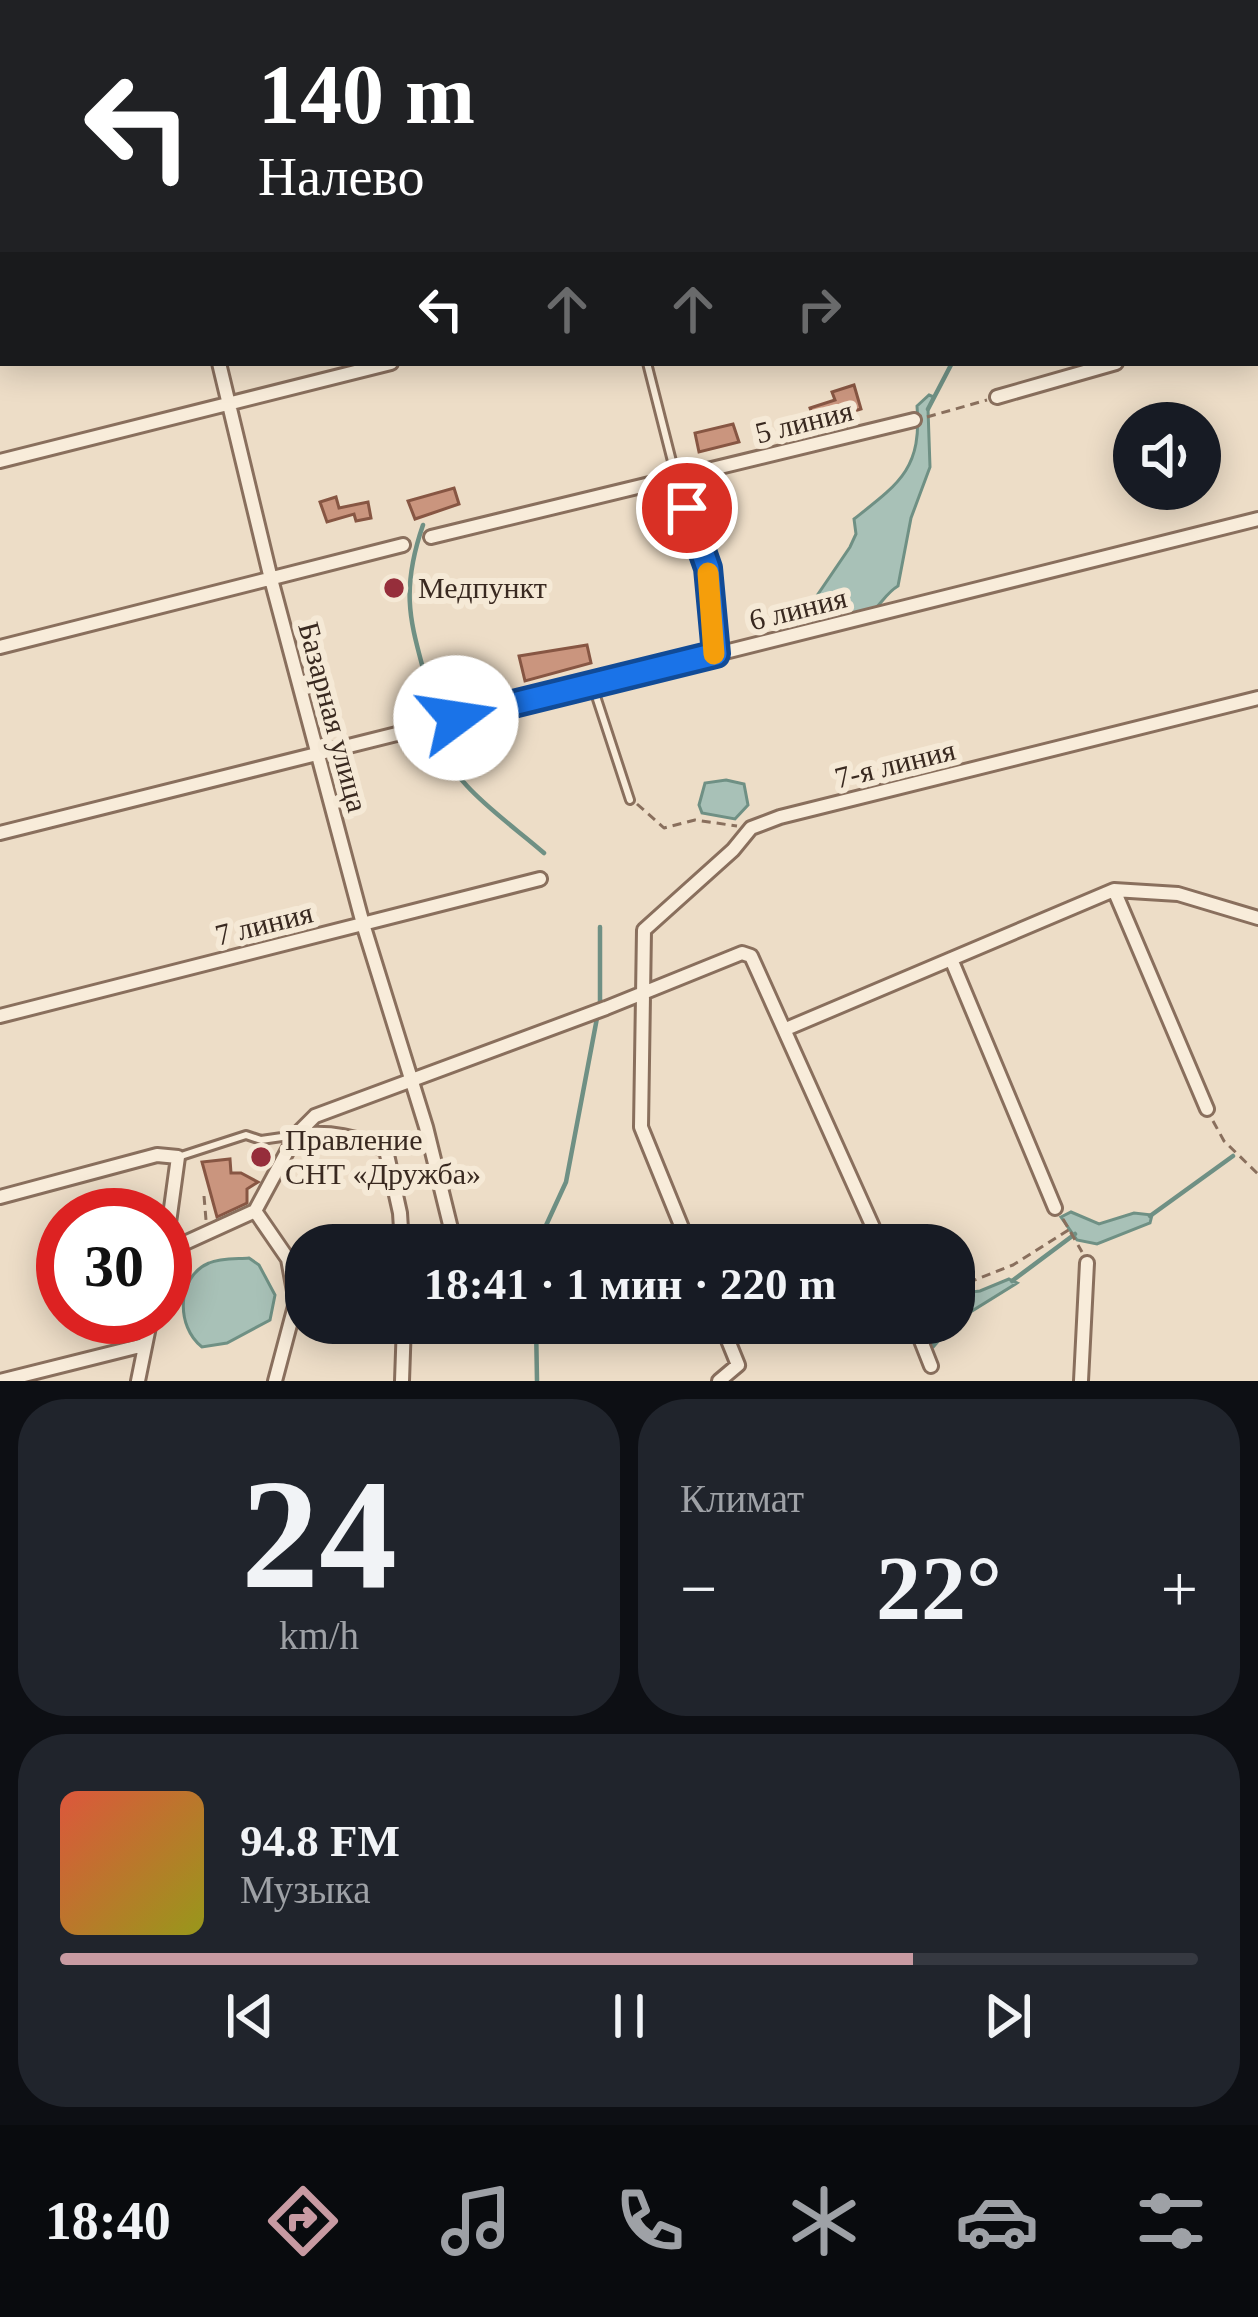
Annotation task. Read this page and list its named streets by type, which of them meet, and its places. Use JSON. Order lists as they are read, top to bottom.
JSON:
{
  "streets": {
    "street": [
      "5 линия",
      "6 линия",
      "Базарная улица",
      "7-я линия",
      "7 линия"
    ]
  },
  "crossings": [
    ["6 линия", "Базарная улица"],
    ["Базарная улица", "7 линия"]
  ],
  "places": ["Медпункт", "Правление СНТ «Дружба»"],
  "page": {
    "turn": ["140 m", "Налево"],
    "limit": "30",
    "trip": "18:41 · 1 мин · 220 m",
    "tile": [
      ["24", "km/h"],
      "Климат"
    ],
    "heat": ["−", "22°", "+"],
    "song": ["94.8 FM", "Музыка"],
    "tabs": "18:40"
  }
}
